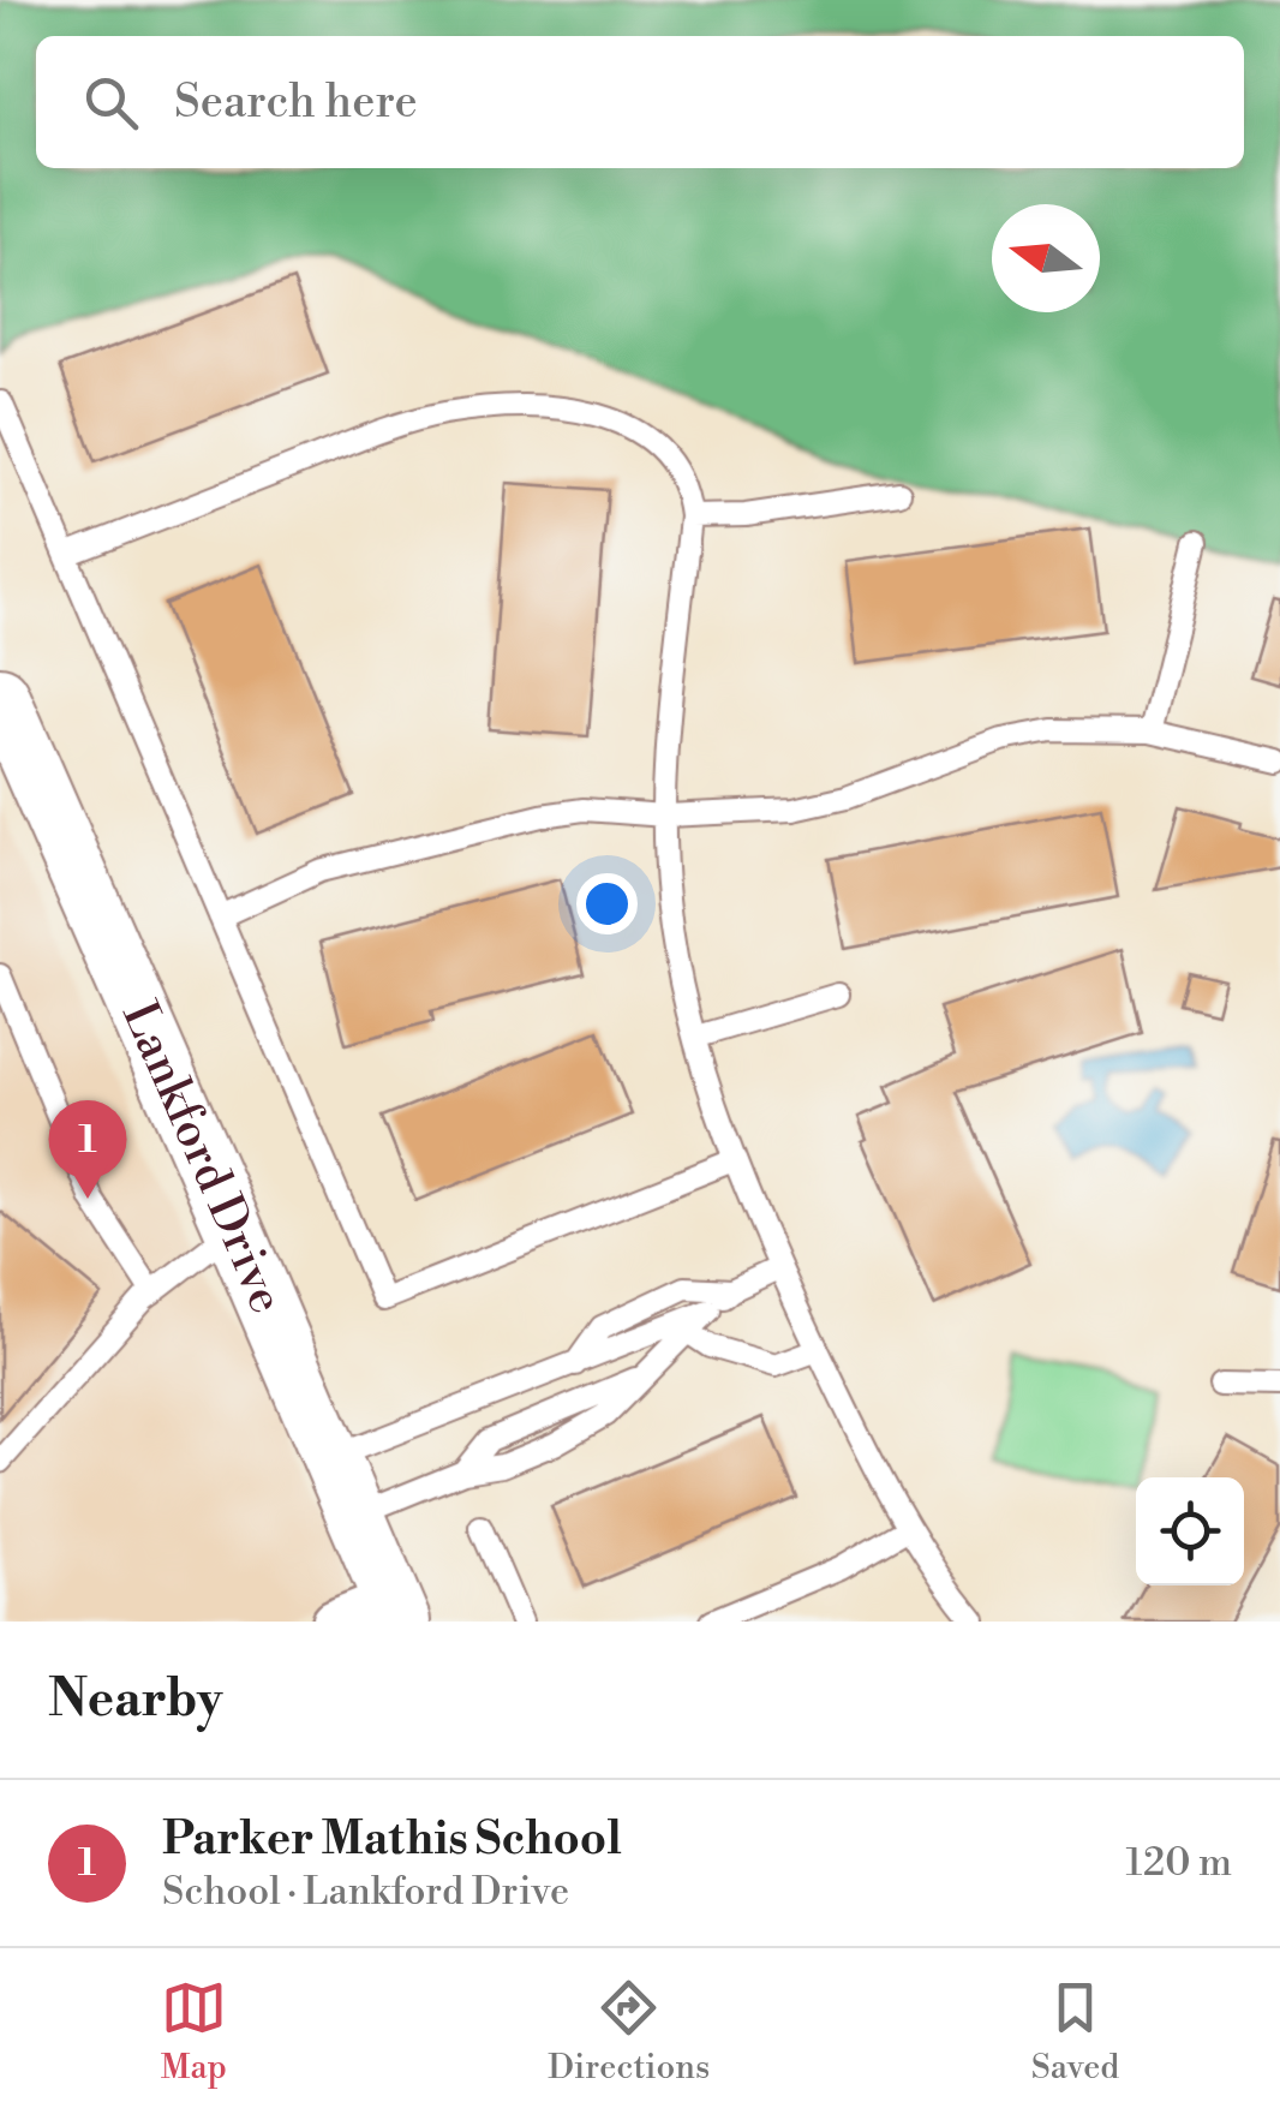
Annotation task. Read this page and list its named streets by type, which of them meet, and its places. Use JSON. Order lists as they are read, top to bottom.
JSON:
{
  "streets": {
    "main road": ["Lankford Drive"]
  },
  "north": "left",
  "page": {
    "search": "Search here",
    "pins": "1",
    "heading": "Nearby",
    "list": [
      {
        "mark": "1",
        "name": "Parker Mathis School",
        "note": "School · Lankford Drive",
        "value": "120 m"
      }
    ],
    "nav": ["Map", "Directions", "Saved"]
  }
}
